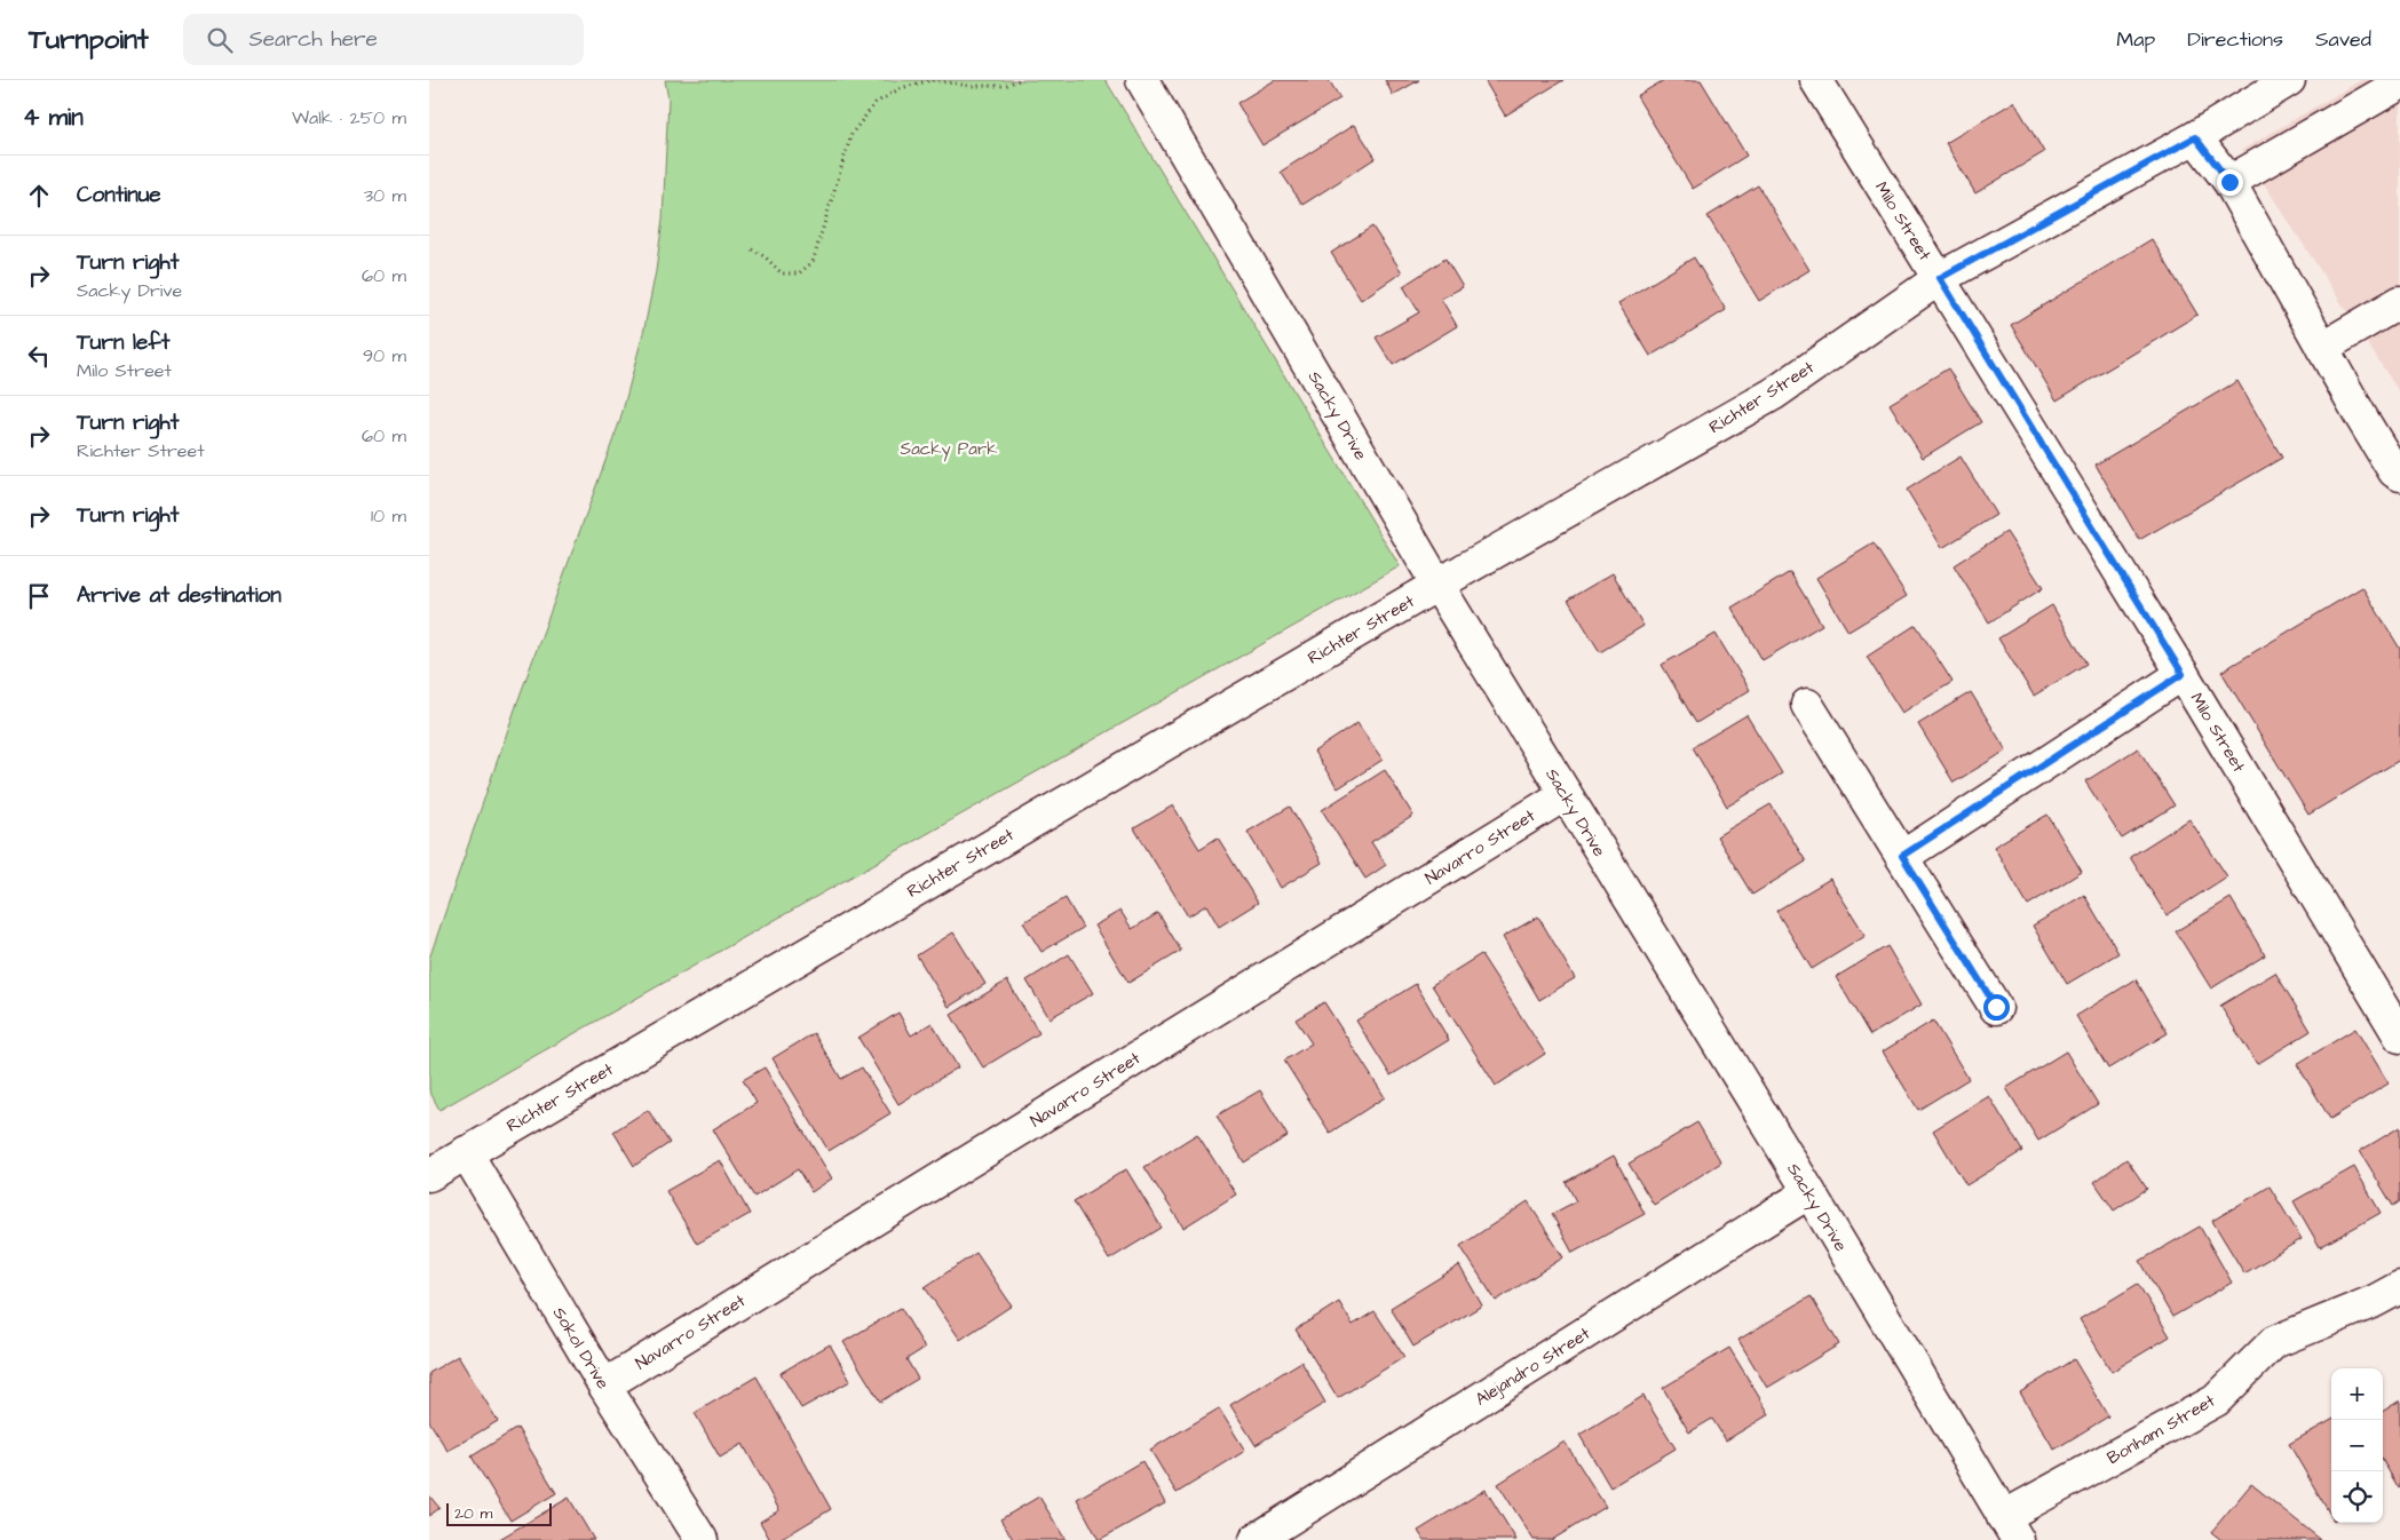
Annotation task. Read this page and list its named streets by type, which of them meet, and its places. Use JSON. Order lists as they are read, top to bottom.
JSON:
{
  "streets": {
    "street": [
      "Milo Street",
      "Richter Street",
      "Sacky Drive",
      "Navarro Street",
      "Sokol Drive",
      "Alejandro Street",
      "Bonham Street"
    ]
  },
  "crossings": [
    ["Milo Street", "Richter Street"],
    ["Richter Street", "Sacky Drive"],
    ["Richter Street", "Sokol Drive"],
    ["Sacky Drive", "Navarro Street"],
    ["Sacky Drive", "Alejandro Street"],
    ["Sacky Drive", "Bonham Street"],
    ["Navarro Street", "Sokol Drive"]
  ],
  "parks": ["Sacky Park"],
  "scale_bar": "20 m",
  "page": {
    "header": "Turnpoint",
    "search": "Search here",
    "nav": ["Map", "Directions", "Saved"],
    "heading": ["4 min", "Walk · 250 m"],
    "list": [
      ["Continue", "30 m"],
      ["Turn right", "Sacky Drive", "60 m"],
      ["Turn left", "Milo Street", "90 m"],
      ["Turn right", "Richter Street", "60 m"],
      ["Turn right", "10 m"],
      "Arrive at destination"
    ],
    "map_buttons": ["+", "−"],
    "scale": "20 m"
  }
}
